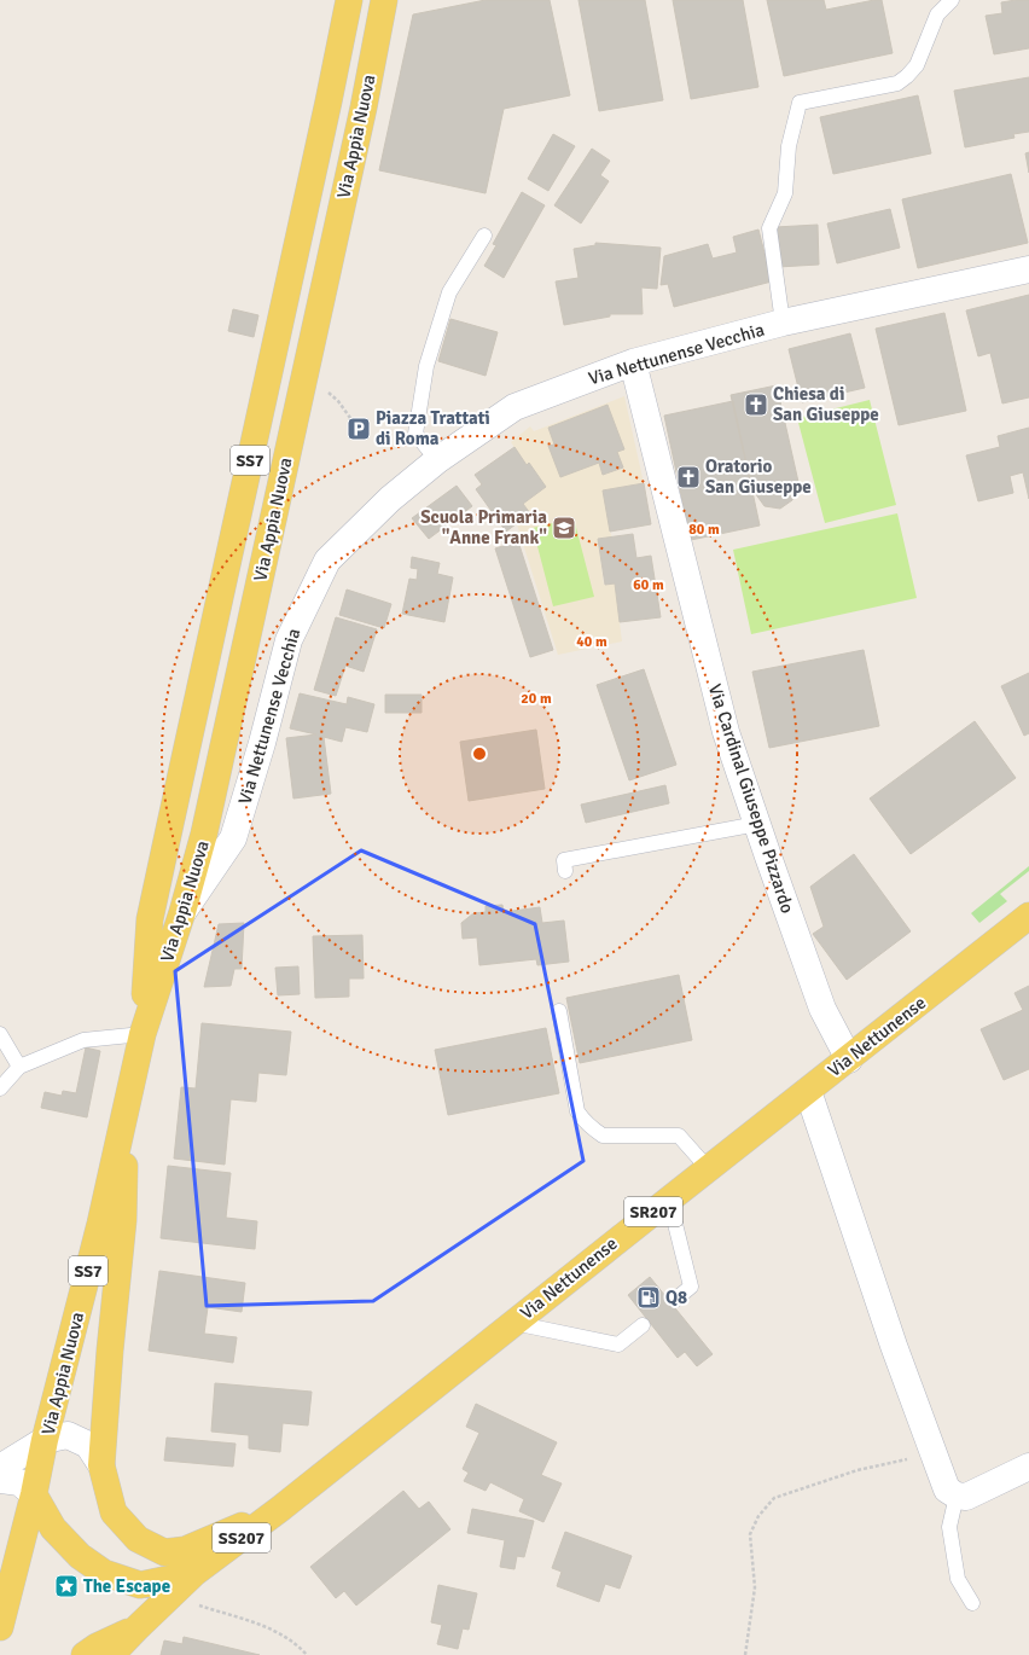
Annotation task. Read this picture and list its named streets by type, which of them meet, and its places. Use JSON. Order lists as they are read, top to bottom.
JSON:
{
  "streets": {
    "main road": [
      "Via Appia Nuova",
      "SS7",
      "Via Nettunense",
      "SR207",
      "SS207"
    ],
    "street": ["Via Nettunense Vecchia", "Via Cardinal Giuseppe Pizzardo"]
  },
  "crossings": [
    ["Via Appia Nuova", "Via Nettunense Vecchia"],
    ["Via Nettunense Vecchia", "Via Cardinal Giuseppe Pizzardo"],
    ["Via Cardinal Giuseppe Pizzardo", "Via Nettunense"],
    ["Via Nettunense", "SS207"]
  ],
  "places": {
    "church": ["Chiesa di San Giuseppe", "Oratorio San Giuseppe"],
    "parking": ["Piazza Trattati di Roma"],
    "school or university": ["Scuola Primaria \"Anne Frank\""],
    "fuel station": ["Q8"],
    "place": ["The Escape"]
  },
  "rings": [
    "80 m",
    "60 m",
    "40 m",
    "20 m"
  ]
}
